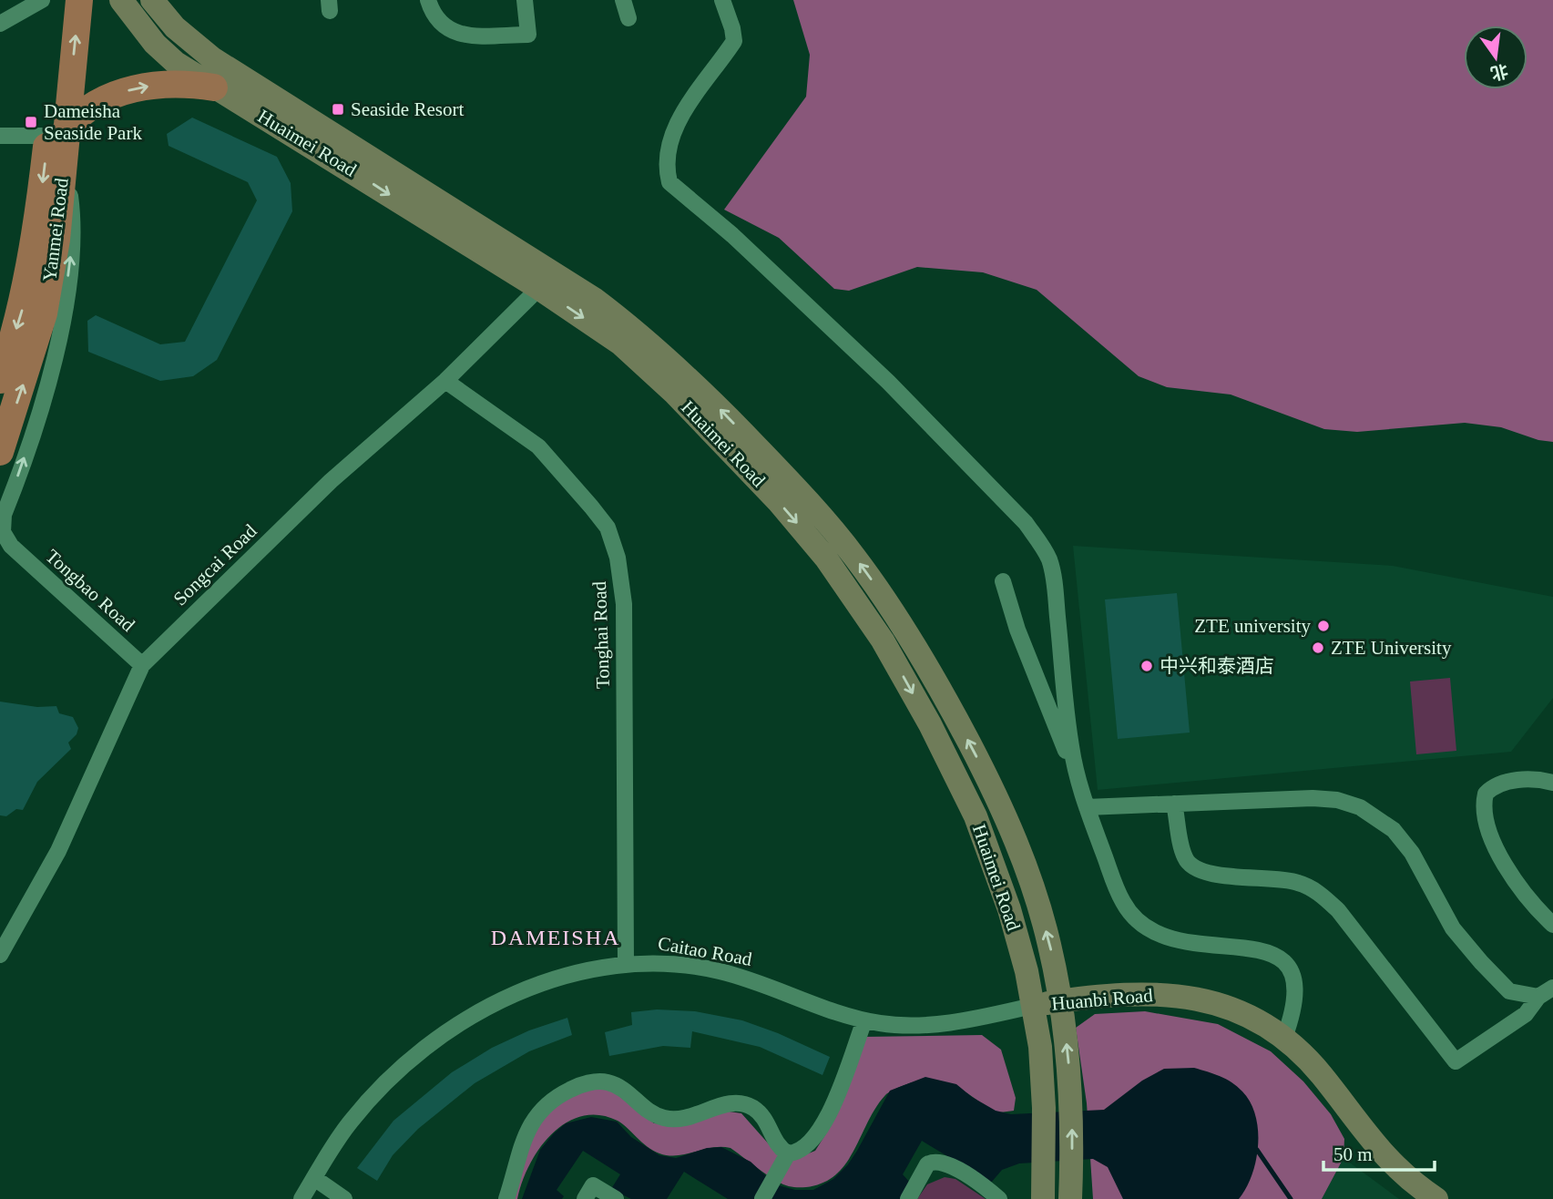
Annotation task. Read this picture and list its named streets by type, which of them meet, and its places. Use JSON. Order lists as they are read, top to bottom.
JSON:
{
  "streets": {
    "main road": ["Huaimei Road", "Yanmei Road", "Huanbi Road"],
    "street": [
      "Songcai Road",
      "Tongbao Road",
      "Tonghai Road",
      "Caitao Road"
    ]
  },
  "crossings": [
    ["Huaimei Road", "Songcai Road"],
    ["Huaimei Road", "Caitao Road"],
    ["Huaimei Road", "Huanbi Road"],
    ["Yanmei Road", "Tongbao Road"],
    ["Songcai Road", "Tongbao Road"],
    ["Songcai Road", "Tonghai Road"],
    ["Tonghai Road", "Caitao Road"],
    ["Caitao Road", "Huanbi Road"]
  ],
  "one_way": ["Tongbao Road"],
  "districts": ["DAMEISHA"],
  "places": {
    "transit": ["Seaside Resort", "Dameisha Seaside Park"],
    "other": ["ZTE university", "ZTE University", "中兴和泰酒店"]
  },
  "scale_bar": "50 m",
  "north": "bottom"
}
